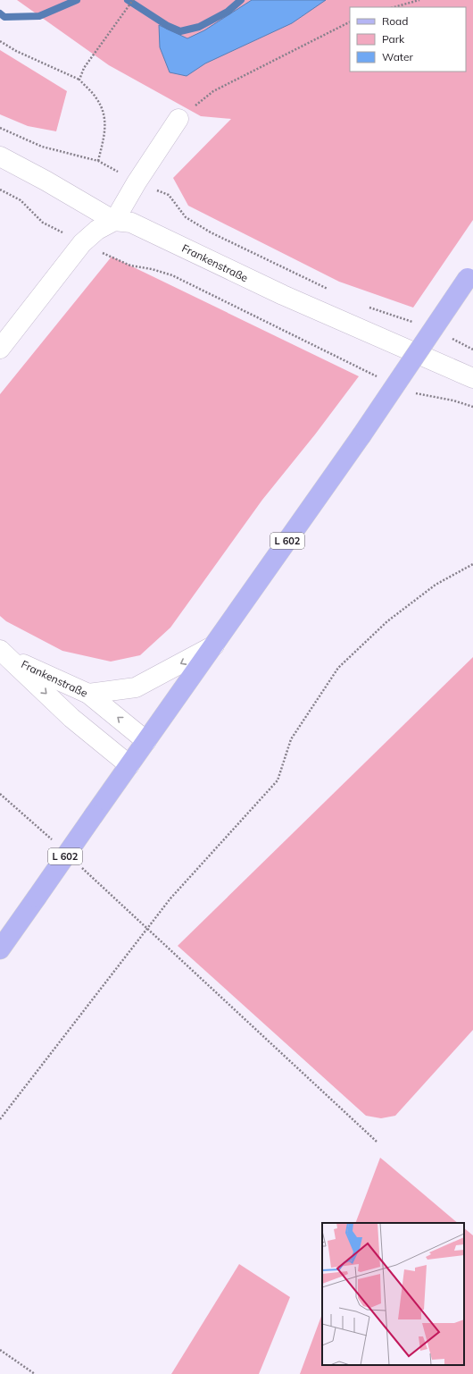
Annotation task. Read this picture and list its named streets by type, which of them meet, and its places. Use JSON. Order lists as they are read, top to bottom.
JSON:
{
  "streets": {
    "main road": ["L 602"],
    "street": ["Frankenstraße"]
  },
  "crossings": [
    ["Frankenstraße", "L 602"]
  ],
  "legend": ["Road", "Park", "Water"]
}
